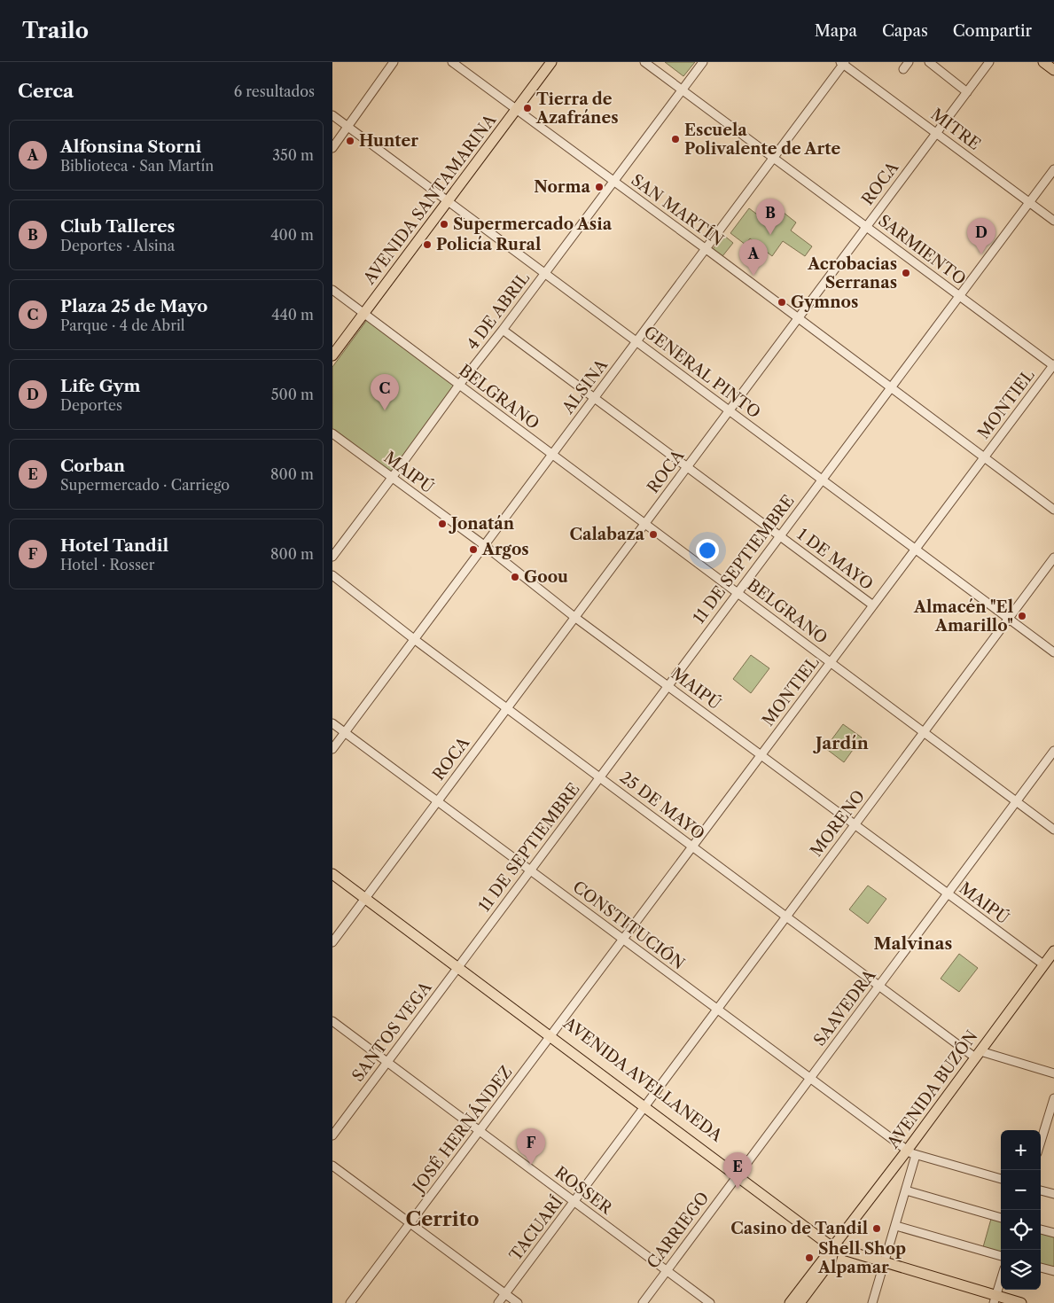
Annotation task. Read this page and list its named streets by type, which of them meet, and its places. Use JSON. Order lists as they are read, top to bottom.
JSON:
{
  "streets": {
    "main road": ["AVENIDA SANTAMARINA", "AVENIDA AVELLANEDA", "AVENIDA BUZÓN"],
    "street": [
      "MITRE",
      "ROCA",
      "SAN MARTÍN",
      "SARMIENTO",
      "4 DE ABRIL",
      "GENERAL PINTO",
      "ALSINA",
      "BELGRANO",
      "MONTIEL",
      "MAIPÚ",
      "11 DE SEPTIEMBRE",
      "1 DE MAYO",
      "25 DE MAYO",
      "MORENO",
      "CONSTITUCIÓN",
      "SAAVEDRA",
      "SANTOS VEGA",
      "JOSÉ HERNÁNDEZ",
      "ROSSER",
      "TACUARÍ",
      "CARRIEGO"
    ]
  },
  "crossings": [
    ["MITRE", "ROCA"],
    ["MITRE", "ALSINA"],
    ["MITRE", "11 DE SEPTIEMBRE"],
    ["ROCA", "SAN MARTÍN"],
    ["ROCA", "SARMIENTO"],
    ["ROCA", "GENERAL PINTO"],
    ["ROCA", "BELGRANO"],
    ["ROCA", "MAIPÚ"],
    ["ROCA", "1 DE MAYO"],
    ["ROCA", "25 DE MAYO"],
    ["ROCA", "CONSTITUCIÓN"],
    ["ROCA", "AVENIDA AVELLANEDA"],
    ["AVENIDA SANTAMARINA", "SAN MARTÍN"],
    ["AVENIDA SANTAMARINA", "GENERAL PINTO"],
    ["AVENIDA SANTAMARINA", "BELGRANO"],
    ["SAN MARTÍN", "4 DE ABRIL"],
    ["SAN MARTÍN", "ALSINA"],
    ["SAN MARTÍN", "MONTIEL"],
    ["SAN MARTÍN", "11 DE SEPTIEMBRE"],
    ["SARMIENTO", "4 DE ABRIL"],
    ["SARMIENTO", "ALSINA"],
    ["SARMIENTO", "MONTIEL"],
    ["SARMIENTO", "11 DE SEPTIEMBRE"],
    ["4 DE ABRIL", "GENERAL PINTO"],
    ["4 DE ABRIL", "BELGRANO"],
    ["4 DE ABRIL", "MAIPÚ"],
    ["4 DE ABRIL", "1 DE MAYO"],
    ["GENERAL PINTO", "ALSINA"],
    ["GENERAL PINTO", "MONTIEL"],
    ["GENERAL PINTO", "11 DE SEPTIEMBRE"],
    ["GENERAL PINTO", "MORENO"],
    ["ALSINA", "BELGRANO"],
    ["ALSINA", "MAIPÚ"],
    ["ALSINA", "1 DE MAYO"],
    ["ALSINA", "25 DE MAYO"],
    ["ALSINA", "CONSTITUCIÓN"],
    ["BELGRANO", "MONTIEL"],
    ["BELGRANO", "11 DE SEPTIEMBRE"],
    ["BELGRANO", "MORENO"],
    ["BELGRANO", "SAAVEDRA"],
    ["MONTIEL", "MAIPÚ"],
    ["MONTIEL", "1 DE MAYO"],
    ["MONTIEL", "25 DE MAYO"],
    ["MONTIEL", "CONSTITUCIÓN"],
    ["MONTIEL", "AVENIDA AVELLANEDA"],
    ["MONTIEL", "JOSÉ HERNÁNDEZ"],
    ["MAIPÚ", "11 DE SEPTIEMBRE"],
    ["MAIPÚ", "MORENO"],
    ["MAIPÚ", "SAAVEDRA"],
    ["MAIPÚ", "AVENIDA BUZÓN"],
    ["11 DE SEPTIEMBRE", "1 DE MAYO"],
    ["11 DE SEPTIEMBRE", "25 DE MAYO"],
    ["11 DE SEPTIEMBRE", "CONSTITUCIÓN"],
    ["11 DE SEPTIEMBRE", "SANTOS VEGA"],
    ["11 DE SEPTIEMBRE", "AVENIDA AVELLANEDA"],
    ["25 DE MAYO", "MORENO"],
    ["25 DE MAYO", "SAAVEDRA"],
    ["25 DE MAYO", "AVENIDA BUZÓN"],
    ["MORENO", "CONSTITUCIÓN"],
    ["MORENO", "AVENIDA AVELLANEDA"],
    ["MORENO", "TACUARÍ"],
    ["CONSTITUCIÓN", "SAAVEDRA"],
    ["CONSTITUCIÓN", "AVENIDA BUZÓN"],
    ["SAAVEDRA", "AVENIDA AVELLANEDA"],
    ["SAAVEDRA", "CARRIEGO"],
    ["SANTOS VEGA", "AVENIDA AVELLANEDA"],
    ["SANTOS VEGA", "ROSSER"],
    ["AVENIDA AVELLANEDA", "AVENIDA BUZÓN"],
    ["AVENIDA AVELLANEDA", "JOSÉ HERNÁNDEZ"],
    ["AVENIDA AVELLANEDA", "TACUARÍ"],
    ["AVENIDA AVELLANEDA", "CARRIEGO"],
    ["JOSÉ HERNÁNDEZ", "ROSSER"],
    ["ROSSER", "TACUARÍ"],
    ["ROSSER", "CARRIEGO"]
  ],
  "districts": ["Jardín", "Malvinas", "Cerrito"],
  "places": [
    "Tierra de Azafránes",
    "Escuela Polivalente de Arte",
    "Hunter",
    "Norma",
    "Supermercado Asia",
    "Policía Rural",
    "Acrobacias Serranas",
    "Gymnos",
    "Jonatán",
    "Calabaza",
    "Argos",
    "Goou",
    "Almacén \"El Amarillo\"",
    "Casino de Tandil",
    "Shell Shop Alpamar"
  ],
  "page": {
    "header": "Trailo",
    "nav": ["Mapa", "Capas", "Compartir"],
    "heading": ["Cerca", "6 resultados"],
    "list": [
      {
        "mark": "A",
        "name": "Alfonsina Storni",
        "note": "Biblioteca · San Martín",
        "value": "350 m"
      },
      {
        "mark": "B",
        "name": "Club Talleres",
        "note": "Deportes · Alsina",
        "value": "400 m"
      },
      {
        "mark": "C",
        "name": "Plaza 25 de Mayo",
        "note": "Parque · 4 de Abril",
        "value": "440 m"
      },
      {
        "mark": "D",
        "name": "Life Gym",
        "note": "Deportes",
        "value": "500 m"
      },
      {
        "mark": "E",
        "name": "Corban",
        "note": "Supermercado · Carriego",
        "value": "800 m"
      },
      {
        "mark": "F",
        "name": "Hotel Tandil",
        "note": "Hotel · Rosser",
        "value": "800 m"
      }
    ],
    "pins": [
      "B",
      "D",
      "A",
      "C",
      "F",
      "E"
    ],
    "map_buttons": ["+", "−"]
  }
}
